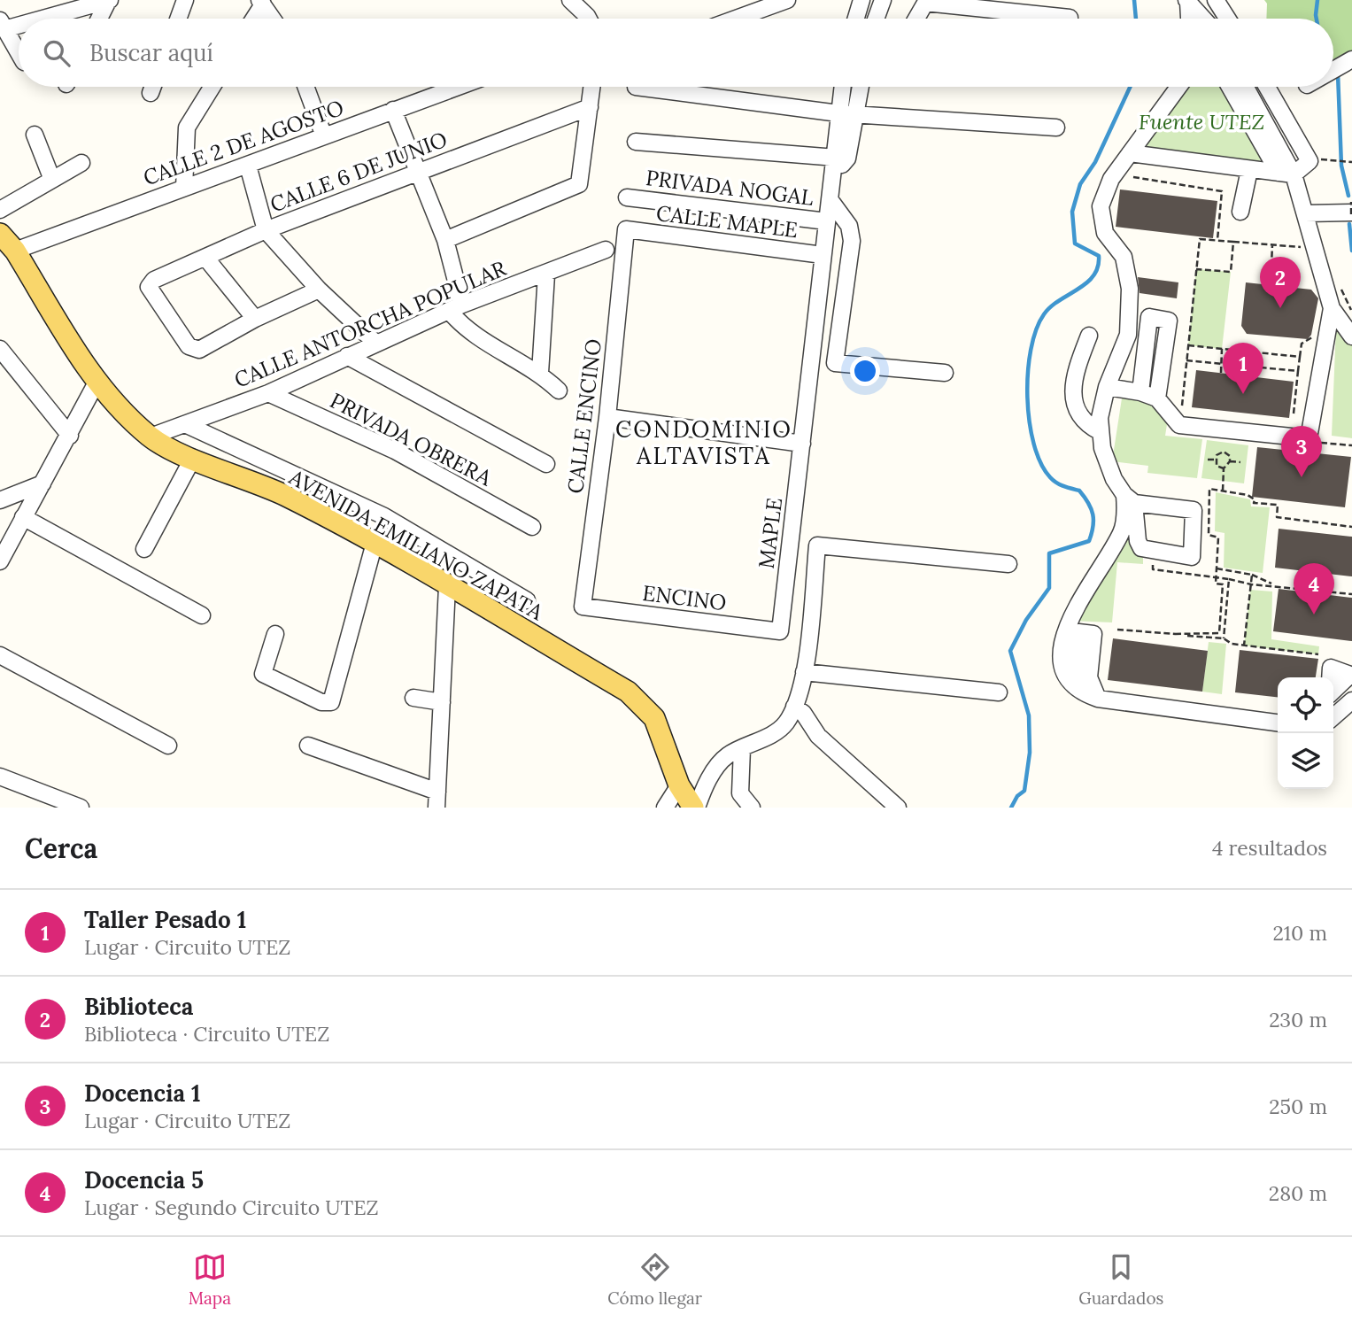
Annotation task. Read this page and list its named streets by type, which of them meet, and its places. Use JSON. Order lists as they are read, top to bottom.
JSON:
{
  "streets": {
    "main road": ["AVENIDA EMILIANO ZAPATA"],
    "street": [
      "CALLE 2 DE AGOSTO",
      "CALLE 6 DE JUNIO",
      "PRIVADA NOGAL",
      "CALLE MAPLE",
      "CALLE ANTORCHA POPULAR",
      "CALLE ENCINO",
      "PRIVADA OBRERA",
      "MAPLE",
      "ENCINO"
    ]
  },
  "crossings": [
    ["CALLE 2 DE AGOSTO", "AVENIDA EMILIANO ZAPATA"],
    ["PRIVADA NOGAL", "MAPLE"],
    ["CALLE MAPLE", "CALLE ENCINO"],
    ["CALLE MAPLE", "MAPLE"],
    ["CALLE ANTORCHA POPULAR", "PRIVADA OBRERA"],
    ["CALLE ANTORCHA POPULAR", "AVENIDA EMILIANO ZAPATA"],
    ["CALLE ENCINO", "ENCINO"],
    ["MAPLE", "ENCINO"]
  ],
  "districts": ["CONDOMINIO ALTAVISTA"],
  "parks": ["Fuente UTEZ"],
  "page": {
    "search": "Buscar aquí",
    "pins": [
      "2",
      "1",
      "3",
      "4"
    ],
    "heading": ["Cerca", "4 resultados"],
    "list": [
      {
        "mark": "1",
        "name": "Taller Pesado 1",
        "note": "Lugar · Circuito UTEZ",
        "value": "210 m"
      },
      {
        "mark": "2",
        "name": "Biblioteca",
        "note": "Biblioteca · Circuito UTEZ",
        "value": "230 m"
      },
      {
        "mark": "3",
        "name": "Docencia 1",
        "note": "Lugar · Circuito UTEZ",
        "value": "250 m"
      },
      {
        "mark": "4",
        "name": "Docencia 5",
        "note": "Lugar · Segundo Circuito UTEZ",
        "value": "280 m"
      }
    ],
    "nav": ["Mapa", "Cómo llegar", "Guardados"]
  }
}
